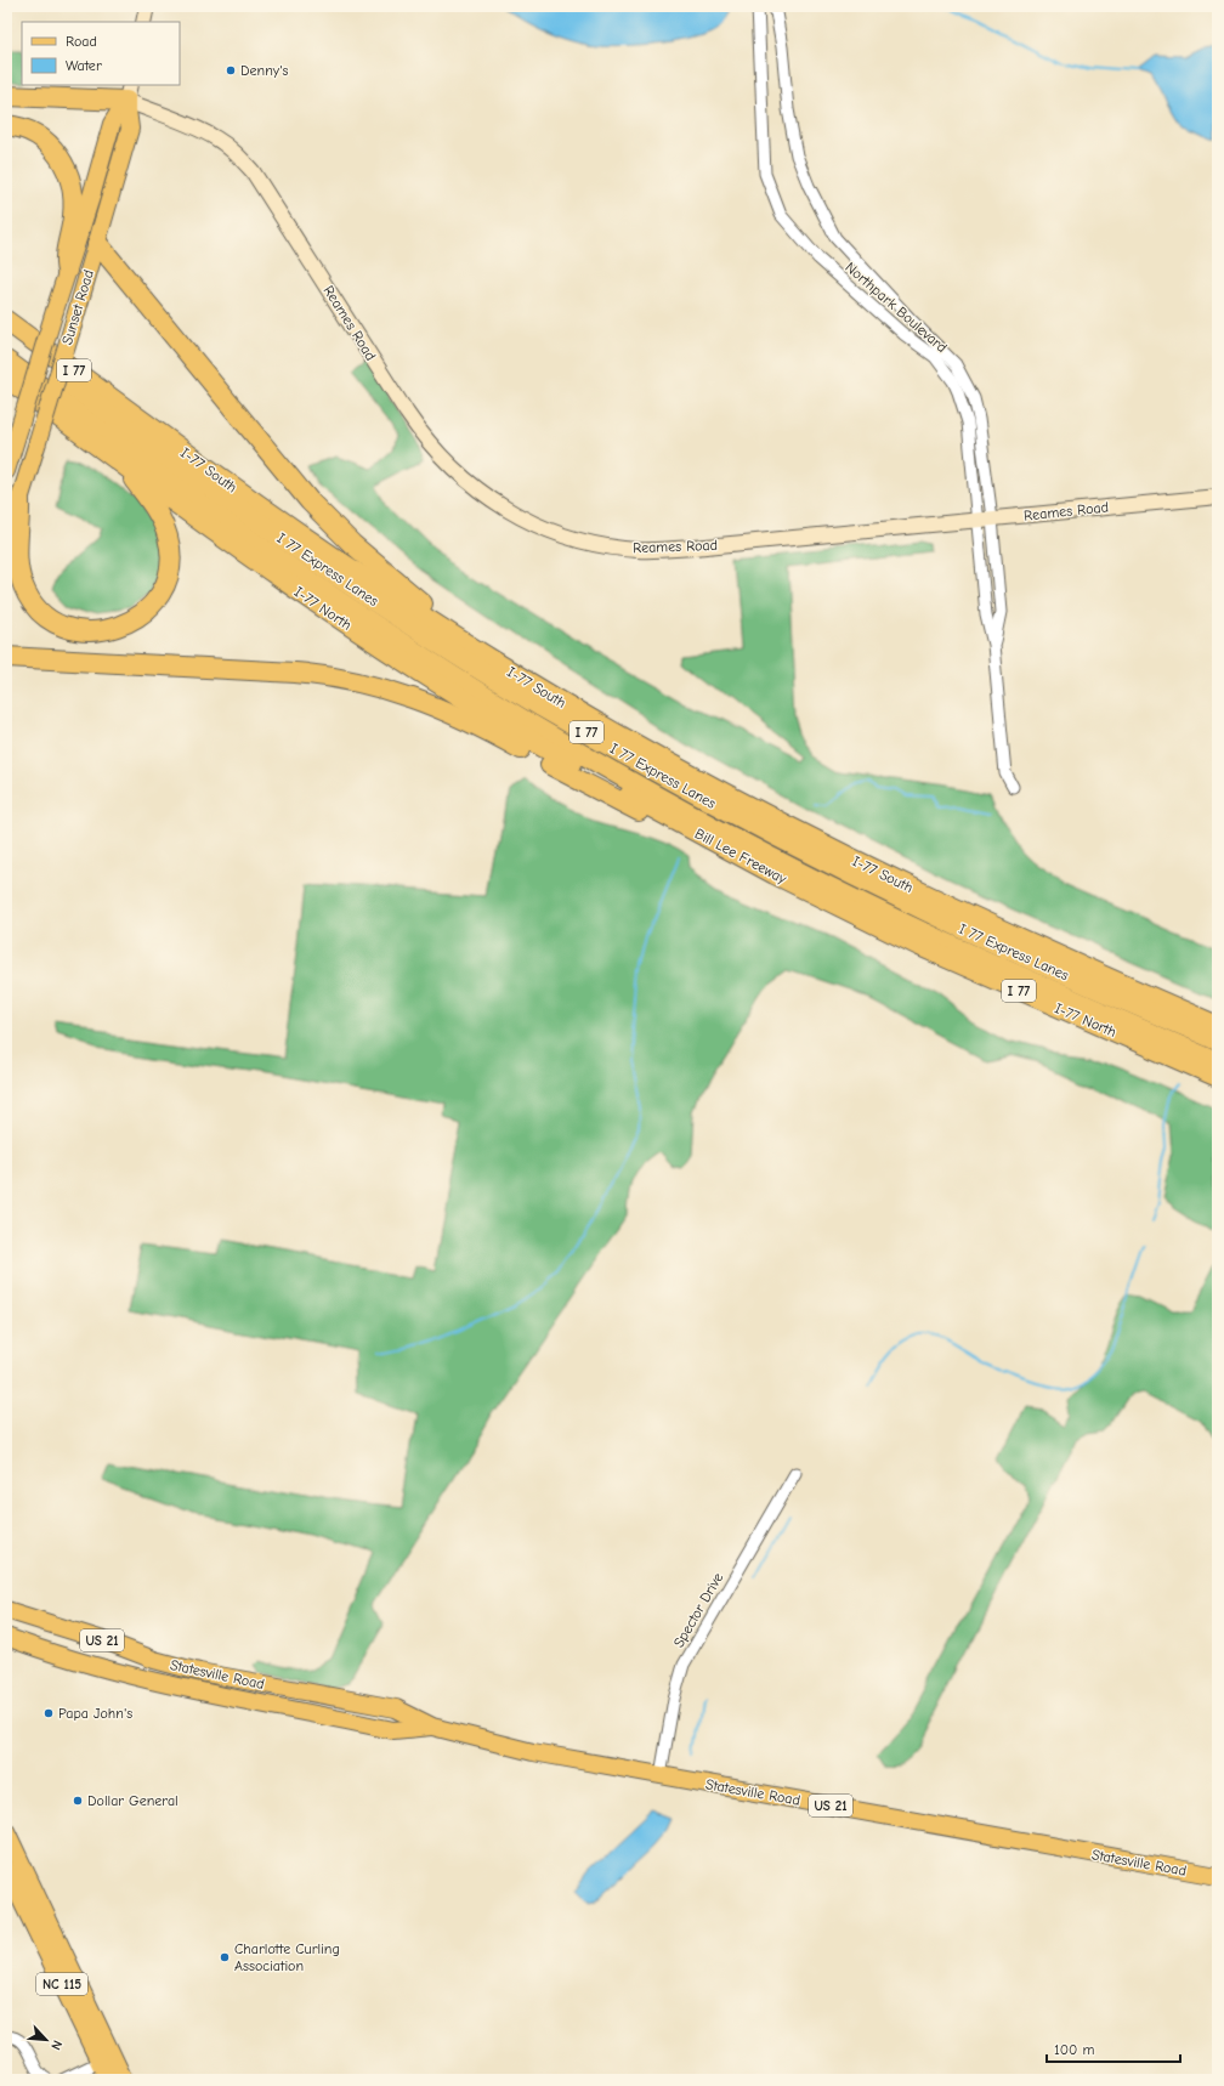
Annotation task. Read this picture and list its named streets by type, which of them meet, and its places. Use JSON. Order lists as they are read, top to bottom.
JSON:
{
  "streets": {
    "highway": [
      "I 77",
      "I-77 South",
      "I 77 Express Lanes",
      "I-77 North",
      "Bill Lee Freeway"
    ],
    "main road": [
      "Sunset Road",
      "Reames Road",
      "US 21",
      "Statesville Road",
      "NC 115"
    ],
    "street": ["Northpark Boulevard", "Spector Drive"]
  },
  "crossings": [
    ["Sunset Road", "Reames Road"],
    ["Northpark Boulevard", "Reames Road"],
    ["I-77 North", "Bill Lee Freeway"],
    ["Spector Drive", "Statesville Road"]
  ],
  "places": [
    "Denny's",
    "Papa John's",
    "Dollar General",
    "Charlotte Curling Association"
  ],
  "legend": ["Road", "Water"],
  "scale_bar": "100 m",
  "north": "bottom right"
}
